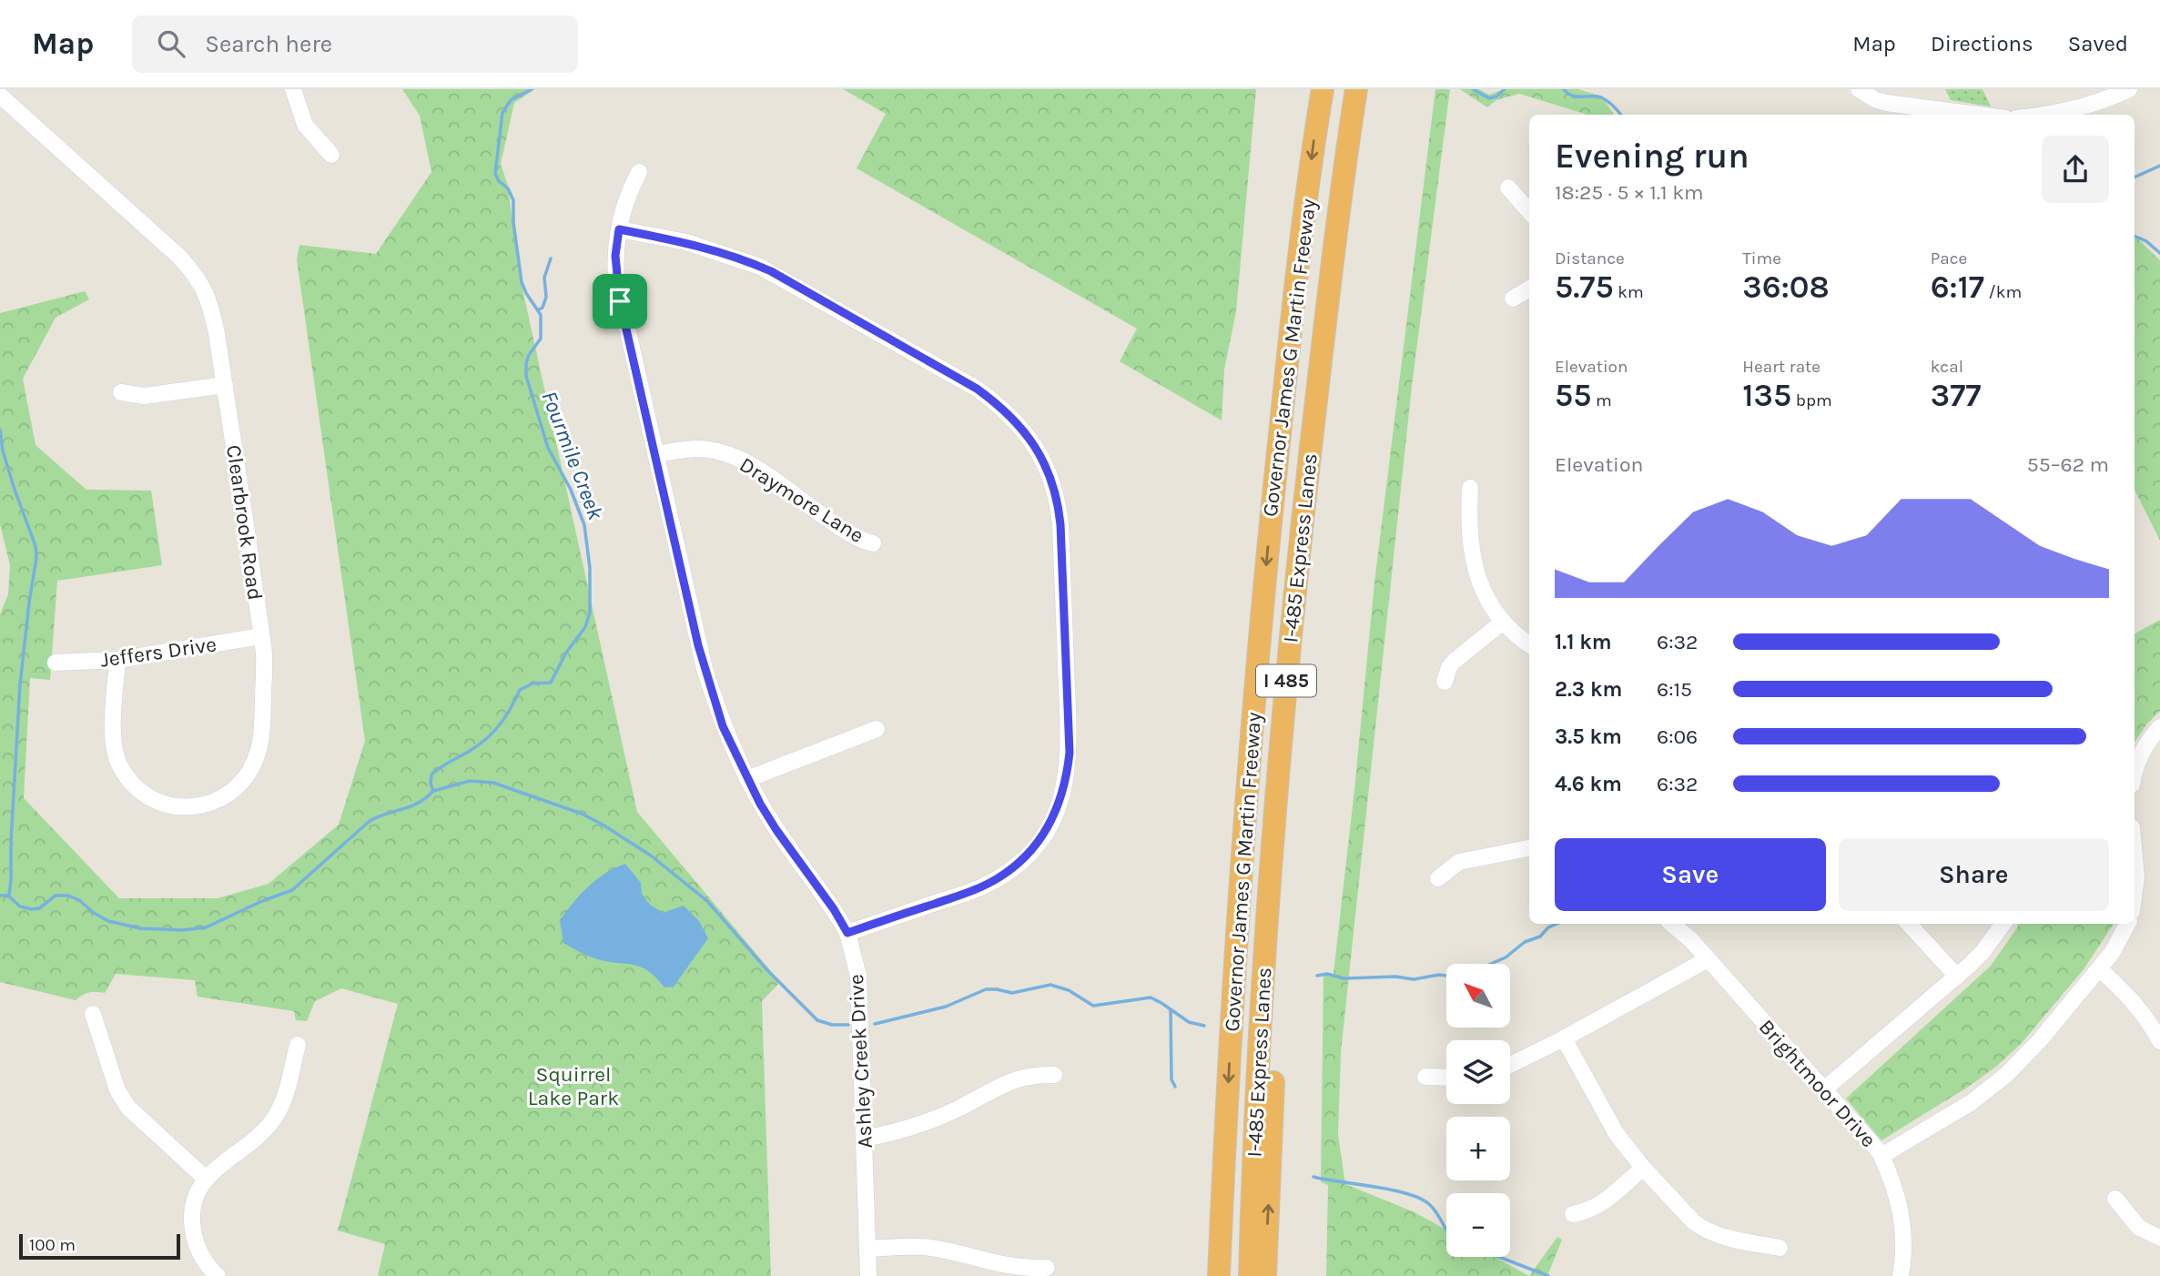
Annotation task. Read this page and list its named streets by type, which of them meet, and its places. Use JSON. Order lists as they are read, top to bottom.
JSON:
{
  "streets": {
    "highway": ["Governor James G Martin Freeway", "I-485 Express Lanes", "I 485"],
    "street": [
      "Draymore Lane",
      "Clearbrook Road",
      "Jeffers Drive",
      "Ashley Creek Drive",
      "Brightmoor Drive"
    ]
  },
  "crossings": [
    ["Draymore Lane", "Ashley Creek Drive"],
    ["Clearbrook Road", "Jeffers Drive"]
  ],
  "water": ["Fourmile Creek"],
  "parks": ["Squirrel Lake Park"],
  "scale_bar": "100 m",
  "north": "top left",
  "page": {
    "header": "Map",
    "search": "Search here",
    "nav": ["Map", "Directions", "Saved"],
    "heading": ["Evening run", "18:25 · 5 × 1.1 km"],
    "stats": [
      ["Distance", "5.75 km"],
      ["Time", "36:08"],
      ["Pace", "6:17 /km"],
      ["Elevation", "55 m"],
      ["Heart rate", "135 bpm"],
      ["kcal", "377"]
    ],
    "chart": ["Elevation", "55–62 m"],
    "list": [
      {
        "name": "1.1 km",
        "note": "6:32"
      },
      {
        "name": "2.3 km",
        "note": "6:15"
      },
      {
        "name": "3.5 km",
        "note": "6:06"
      },
      {
        "name": "4.6 km",
        "note": "6:32"
      }
    ],
    "buttons": ["Save", "Share"],
    "map_buttons": ["+", "−"],
    "scale": "100 m"
  }
}
